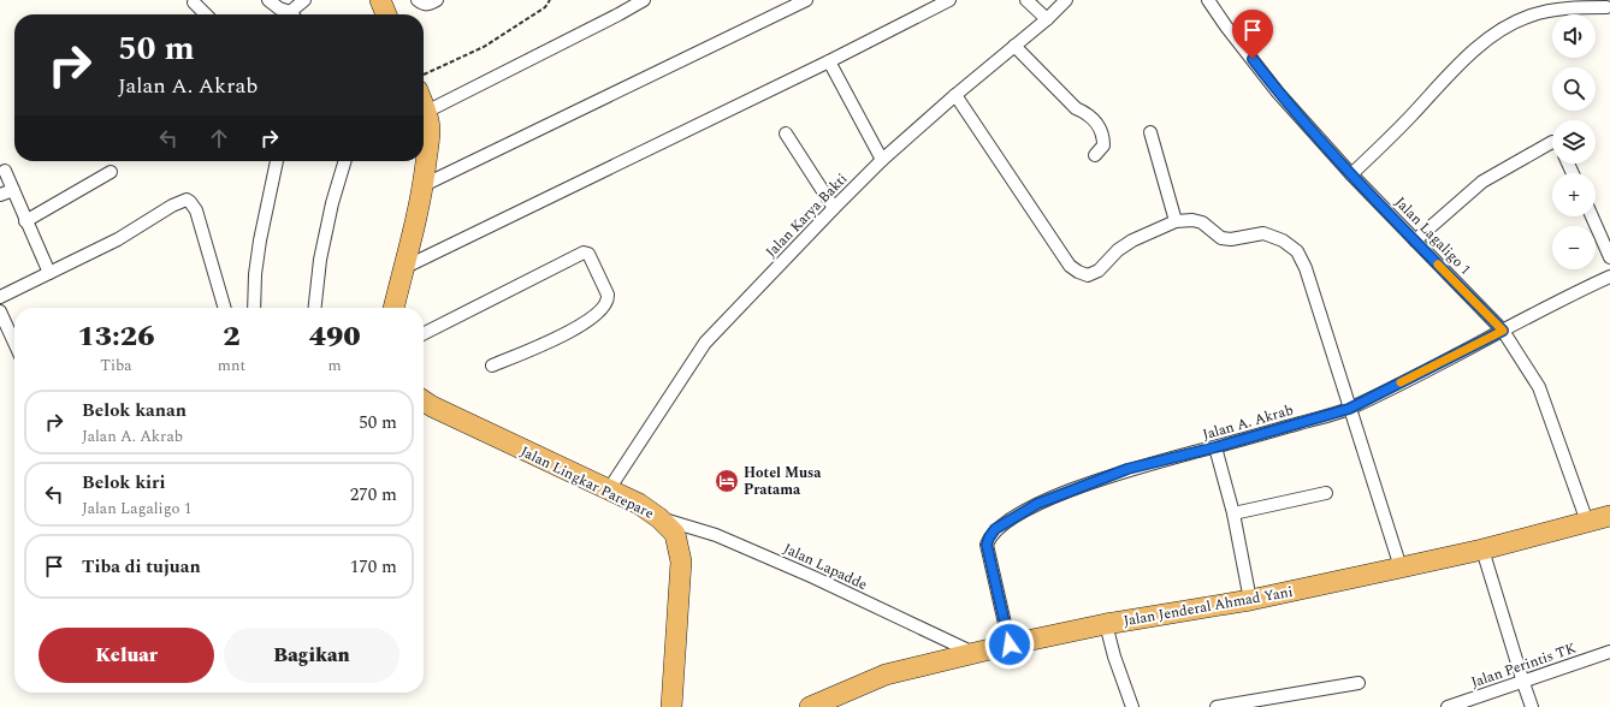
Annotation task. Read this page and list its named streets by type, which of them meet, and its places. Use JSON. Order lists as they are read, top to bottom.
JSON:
{
  "streets": {
    "highway": ["Jalan Lingkar Parepare", "Jalan Jenderal Ahmad Yani"],
    "street": [
      "Jalan Karya Bakti",
      "Jalan Lagaligo 1",
      "Jalan A. Akrab",
      "Jalan Lapadde",
      "Jalan Perintis TK"
    ]
  },
  "crossings": [
    ["Jalan Karya Bakti", "Jalan Lingkar Parepare"],
    ["Jalan Lagaligo 1", "Jalan A. Akrab"],
    ["Jalan Lagaligo 1", "Jalan Jenderal Ahmad Yani"],
    ["Jalan A. Akrab", "Jalan Jenderal Ahmad Yani"],
    ["Jalan Lingkar Parepare", "Jalan Lapadde"],
    ["Jalan Lapadde", "Jalan Jenderal Ahmad Yani"]
  ],
  "places": {
    "hotel": ["Hotel Musa Pratama"]
  },
  "page": {
    "map_buttons": ["+", "−"],
    "turn": ["50 m", "Jalan A. Akrab"],
    "eta": [
      "13:26",
      "Tiba",
      "2",
      "mnt",
      "490",
      "m"
    ],
    "list": [
      {
        "name": "Belok kanan",
        "note": "Jalan A. Akrab",
        "value": "50 m"
      },
      {
        "name": "Belok kiri",
        "note": "Jalan Lagaligo 1",
        "value": "270 m"
      },
      {
        "name": "Tiba di tujuan",
        "value": "170 m"
      }
    ],
    "buttons": ["Keluar", "Bagikan"]
  }
}
